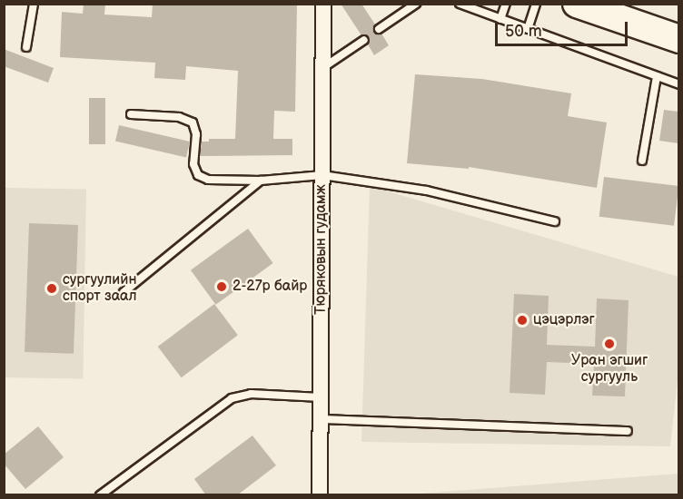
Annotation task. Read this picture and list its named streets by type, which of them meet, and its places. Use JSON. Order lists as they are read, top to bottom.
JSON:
{
  "streets": {
    "street": ["Тюряковын гудамж"]
  },
  "places": [
    "2-27р байр",
    "сургуулийн спорт заал",
    "цэцэрлэг",
    "Уран эгшиг сургууль"
  ],
  "scale_bar": "50 m"
}
